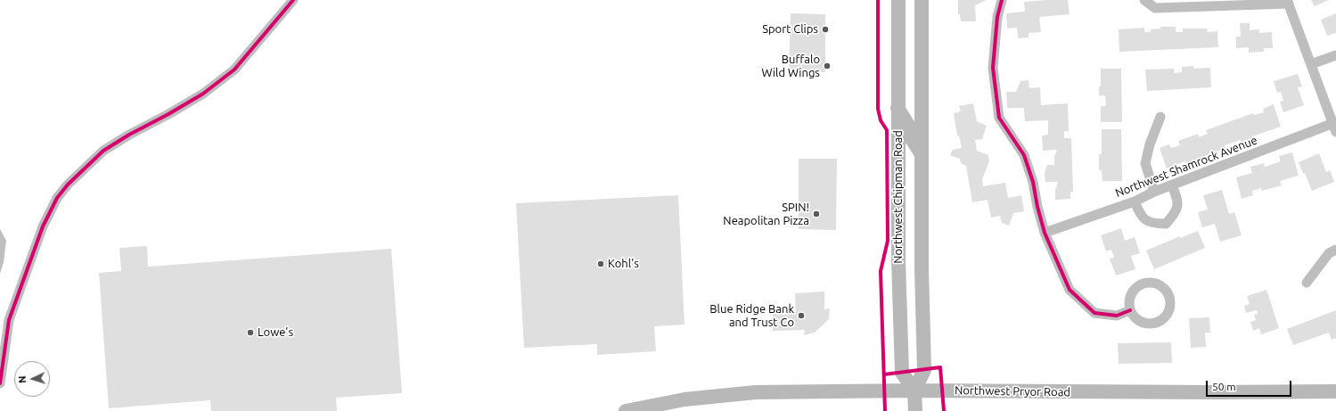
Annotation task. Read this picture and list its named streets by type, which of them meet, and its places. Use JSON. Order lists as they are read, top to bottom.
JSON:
{
  "streets": {
    "main road": ["Northwest Chipman Road", "Northwest Pryor Road"],
    "street": ["Northwest Shamrock Avenue"]
  },
  "crossings": [
    ["Northwest Chipman Road", "Northwest Pryor Road"]
  ],
  "places": [
    "Sport Clips",
    "Buffalo Wild Wings",
    "SPIN! Neapolitan Pizza",
    "Kohl's",
    "Blue Ridge Bank and Trust Co",
    "Lowe's"
  ],
  "scale_bar": "50 m",
  "north": "left"
}
